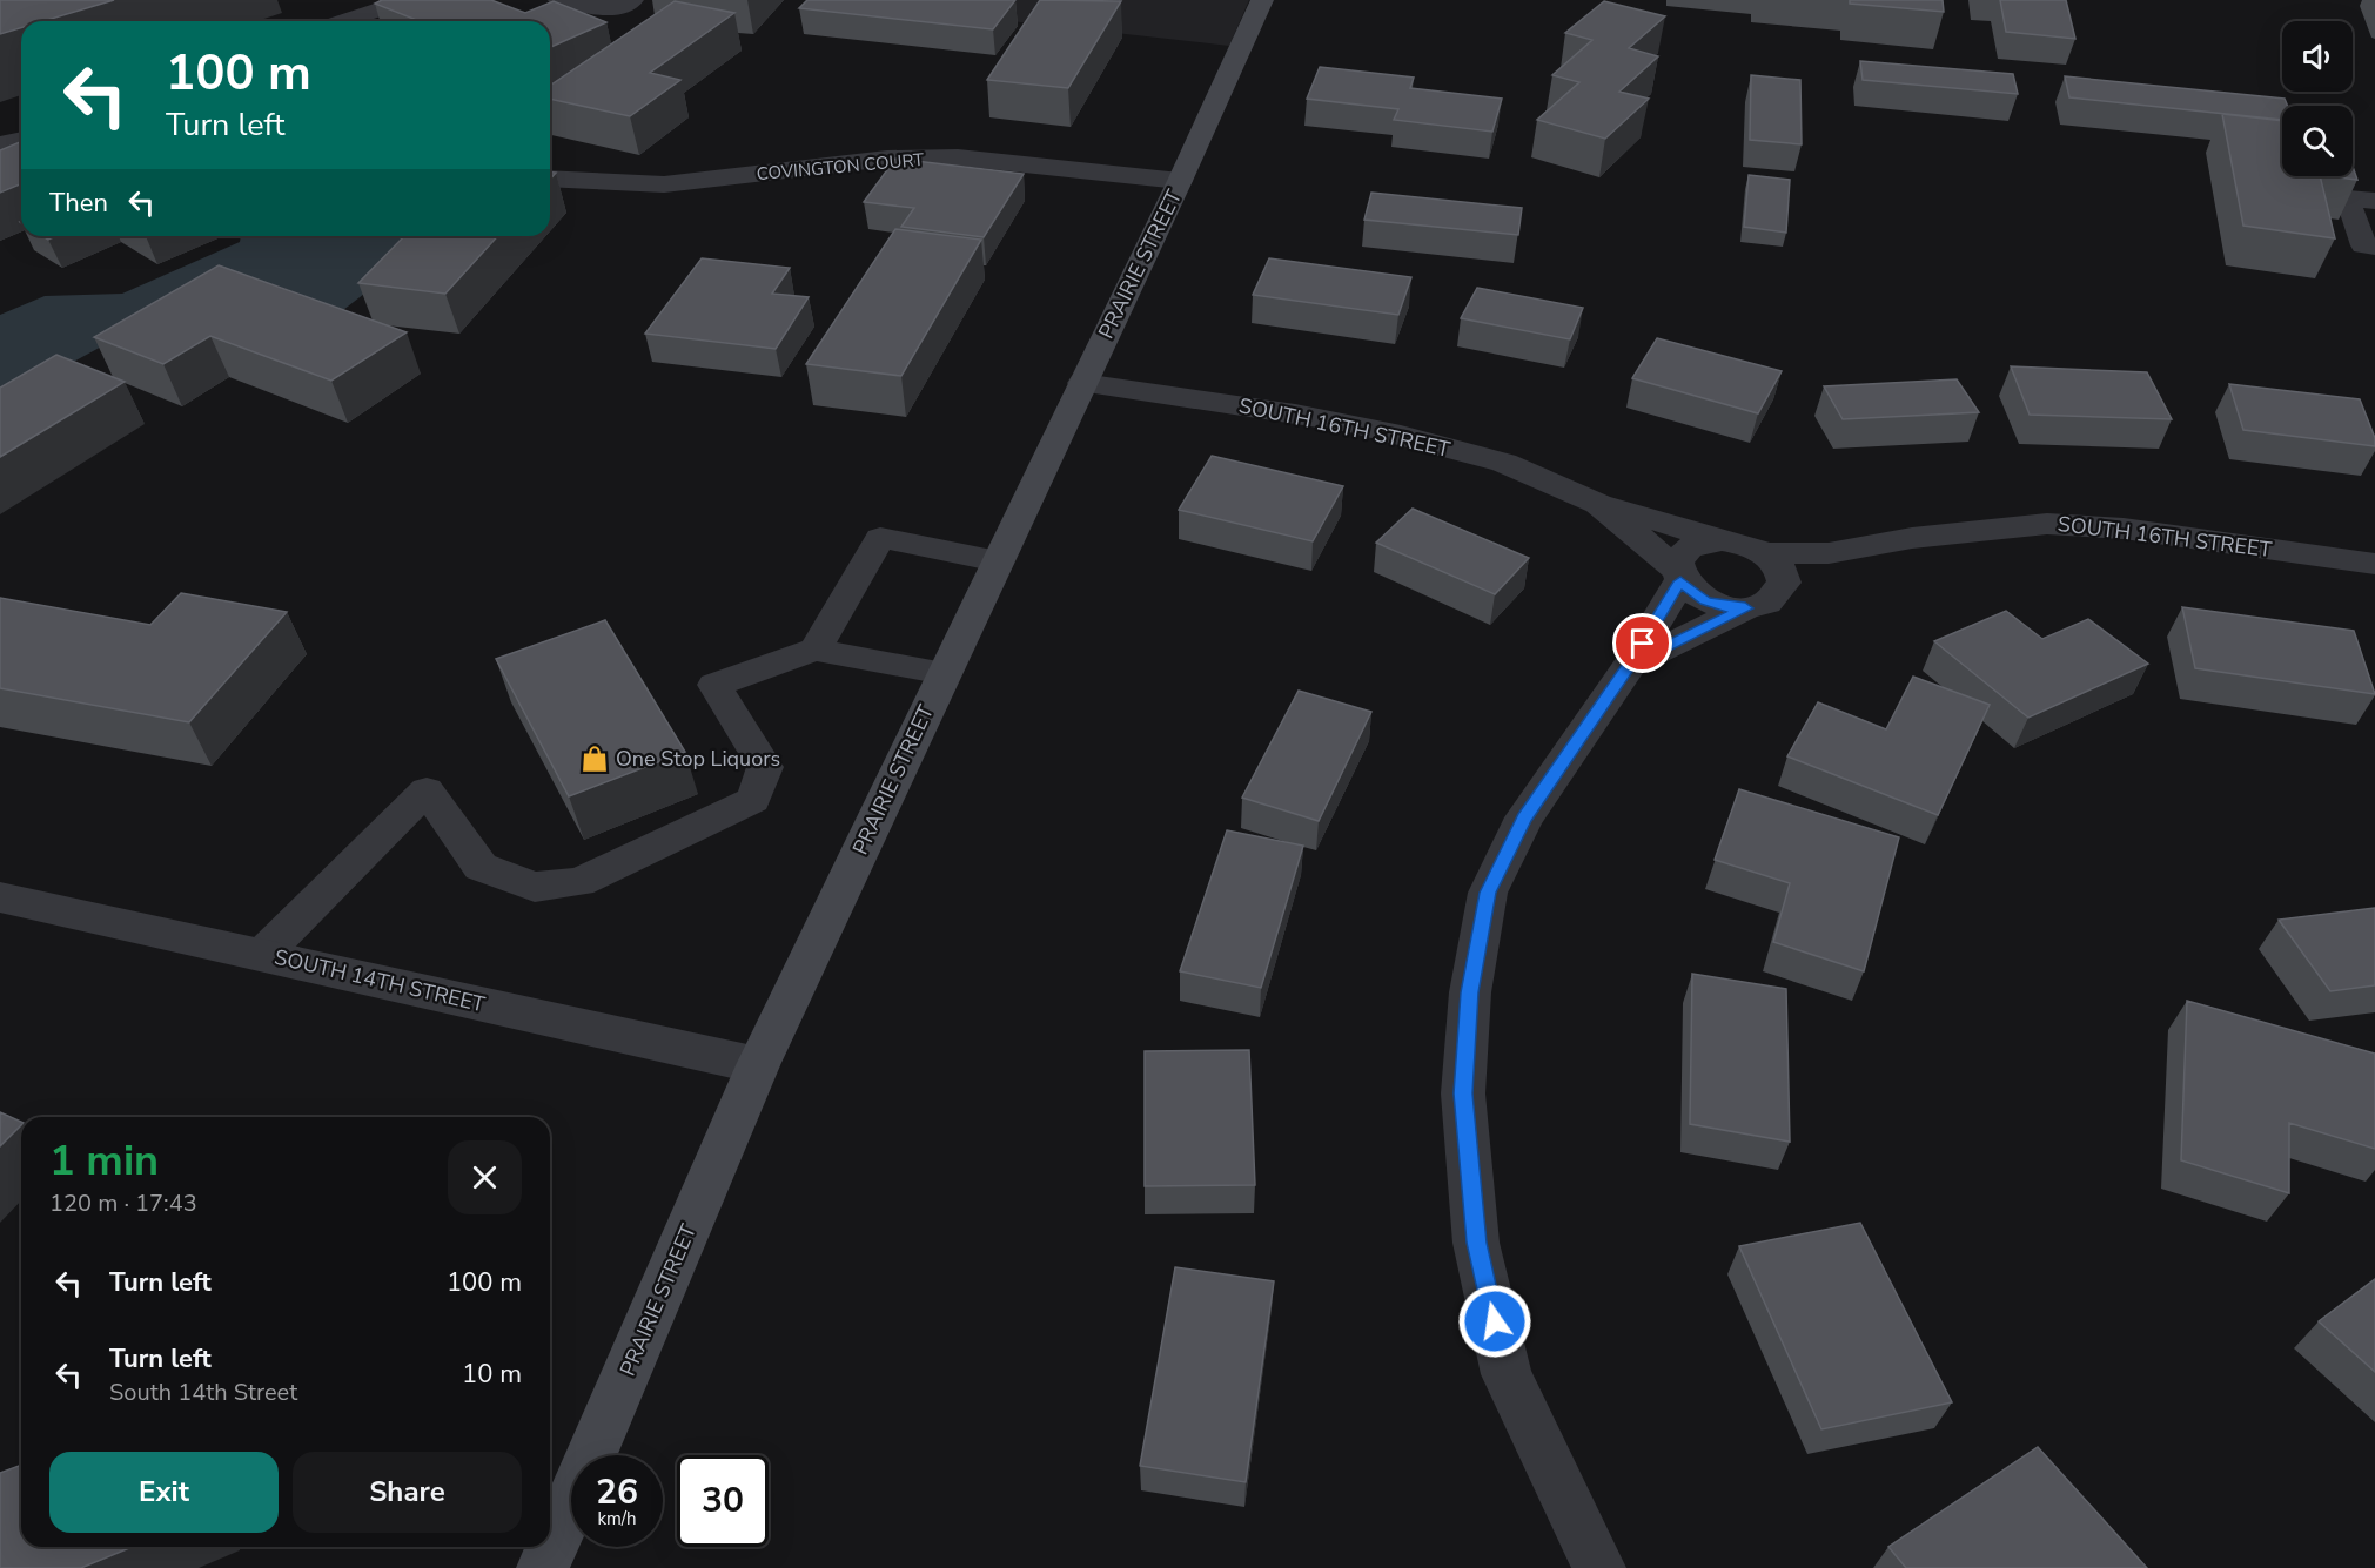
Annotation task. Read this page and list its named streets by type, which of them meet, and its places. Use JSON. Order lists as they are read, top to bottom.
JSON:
{
  "streets": {
    "street": [
      "COVINGTON COURT",
      "PRAIRIE STREET",
      "SOUTH 16TH STREET",
      "SOUTH 14TH STREET"
    ]
  },
  "crossings": [
    ["COVINGTON COURT", "PRAIRIE STREET"],
    ["PRAIRIE STREET", "SOUTH 16TH STREET"],
    ["PRAIRIE STREET", "SOUTH 14TH STREET"]
  ],
  "places": {
    "shop": ["One Stop Liquors"]
  },
  "page": {
    "turn": ["100 m", "Turn left"],
    "then": "Then",
    "heading": ["1 min", "120 m · 17:43"],
    "list": [
      {
        "name": "Turn left",
        "value": "100 m"
      },
      {
        "name": "Turn left",
        "note": "South 14th Street",
        "value": "10 m"
      }
    ],
    "buttons": ["Exit", "Share"],
    "speed": "26 km/h",
    "limit": "30"
  }
}
